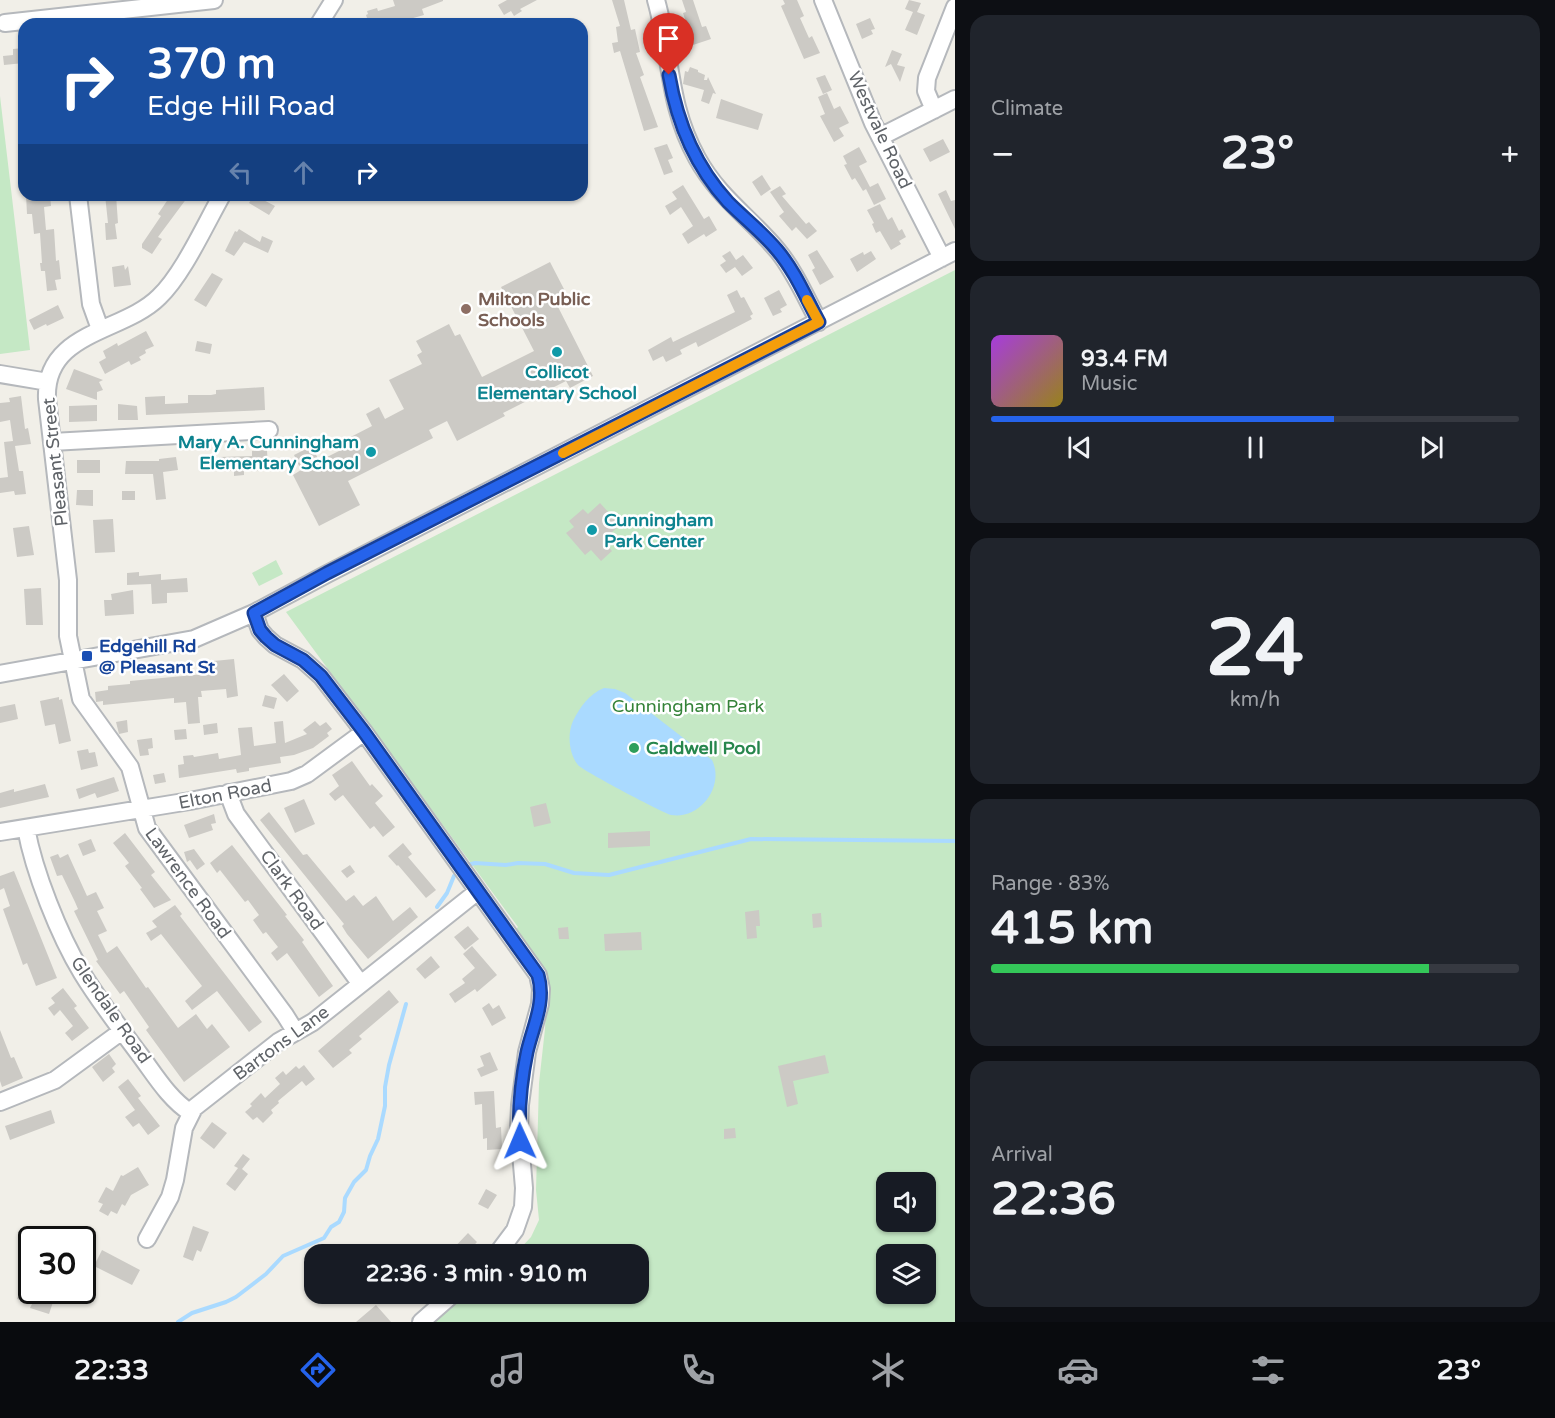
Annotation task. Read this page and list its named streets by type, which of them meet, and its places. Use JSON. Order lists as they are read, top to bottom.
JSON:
{
  "streets": {
    "street": [
      "Westvale Road",
      "Pleasant Street",
      "Elton Road",
      "Lawrence Road",
      "Clark Road",
      "Glendale Road",
      "Bartons Lane"
    ]
  },
  "crossings": [
    ["Pleasant Street", "Lawrence Road"],
    ["Elton Road", "Lawrence Road"],
    ["Elton Road", "Clark Road"],
    ["Elton Road", "Glendale Road"],
    ["Lawrence Road", "Bartons Lane"],
    ["Clark Road", "Bartons Lane"],
    ["Glendale Road", "Bartons Lane"]
  ],
  "parks": ["Cunningham Park"],
  "places": {
    "other": [
      "Milton Public Schools",
      "Collicot Elementary School",
      "Mary A. Cunningham Elementary School",
      "Cunningham Park Center",
      "Caldwell Pool"
    ],
    "transit": ["Edgehill Rd @ Pleasant St"]
  },
  "page": {
    "tile": [
      "Climate",
      ["24", "km/h"],
      ["Range · 83%", "415 km"],
      ["Arrival", "22:36"]
    ],
    "turn": ["370 m", "Edge Hill Road"],
    "heat": ["−", "23°", "+"],
    "song": ["93.4 FM", "Music"],
    "limit": "30",
    "trip": "22:36 · 3 min · 910 m",
    "tabs": ["22:33", "23°"]
  }
}
